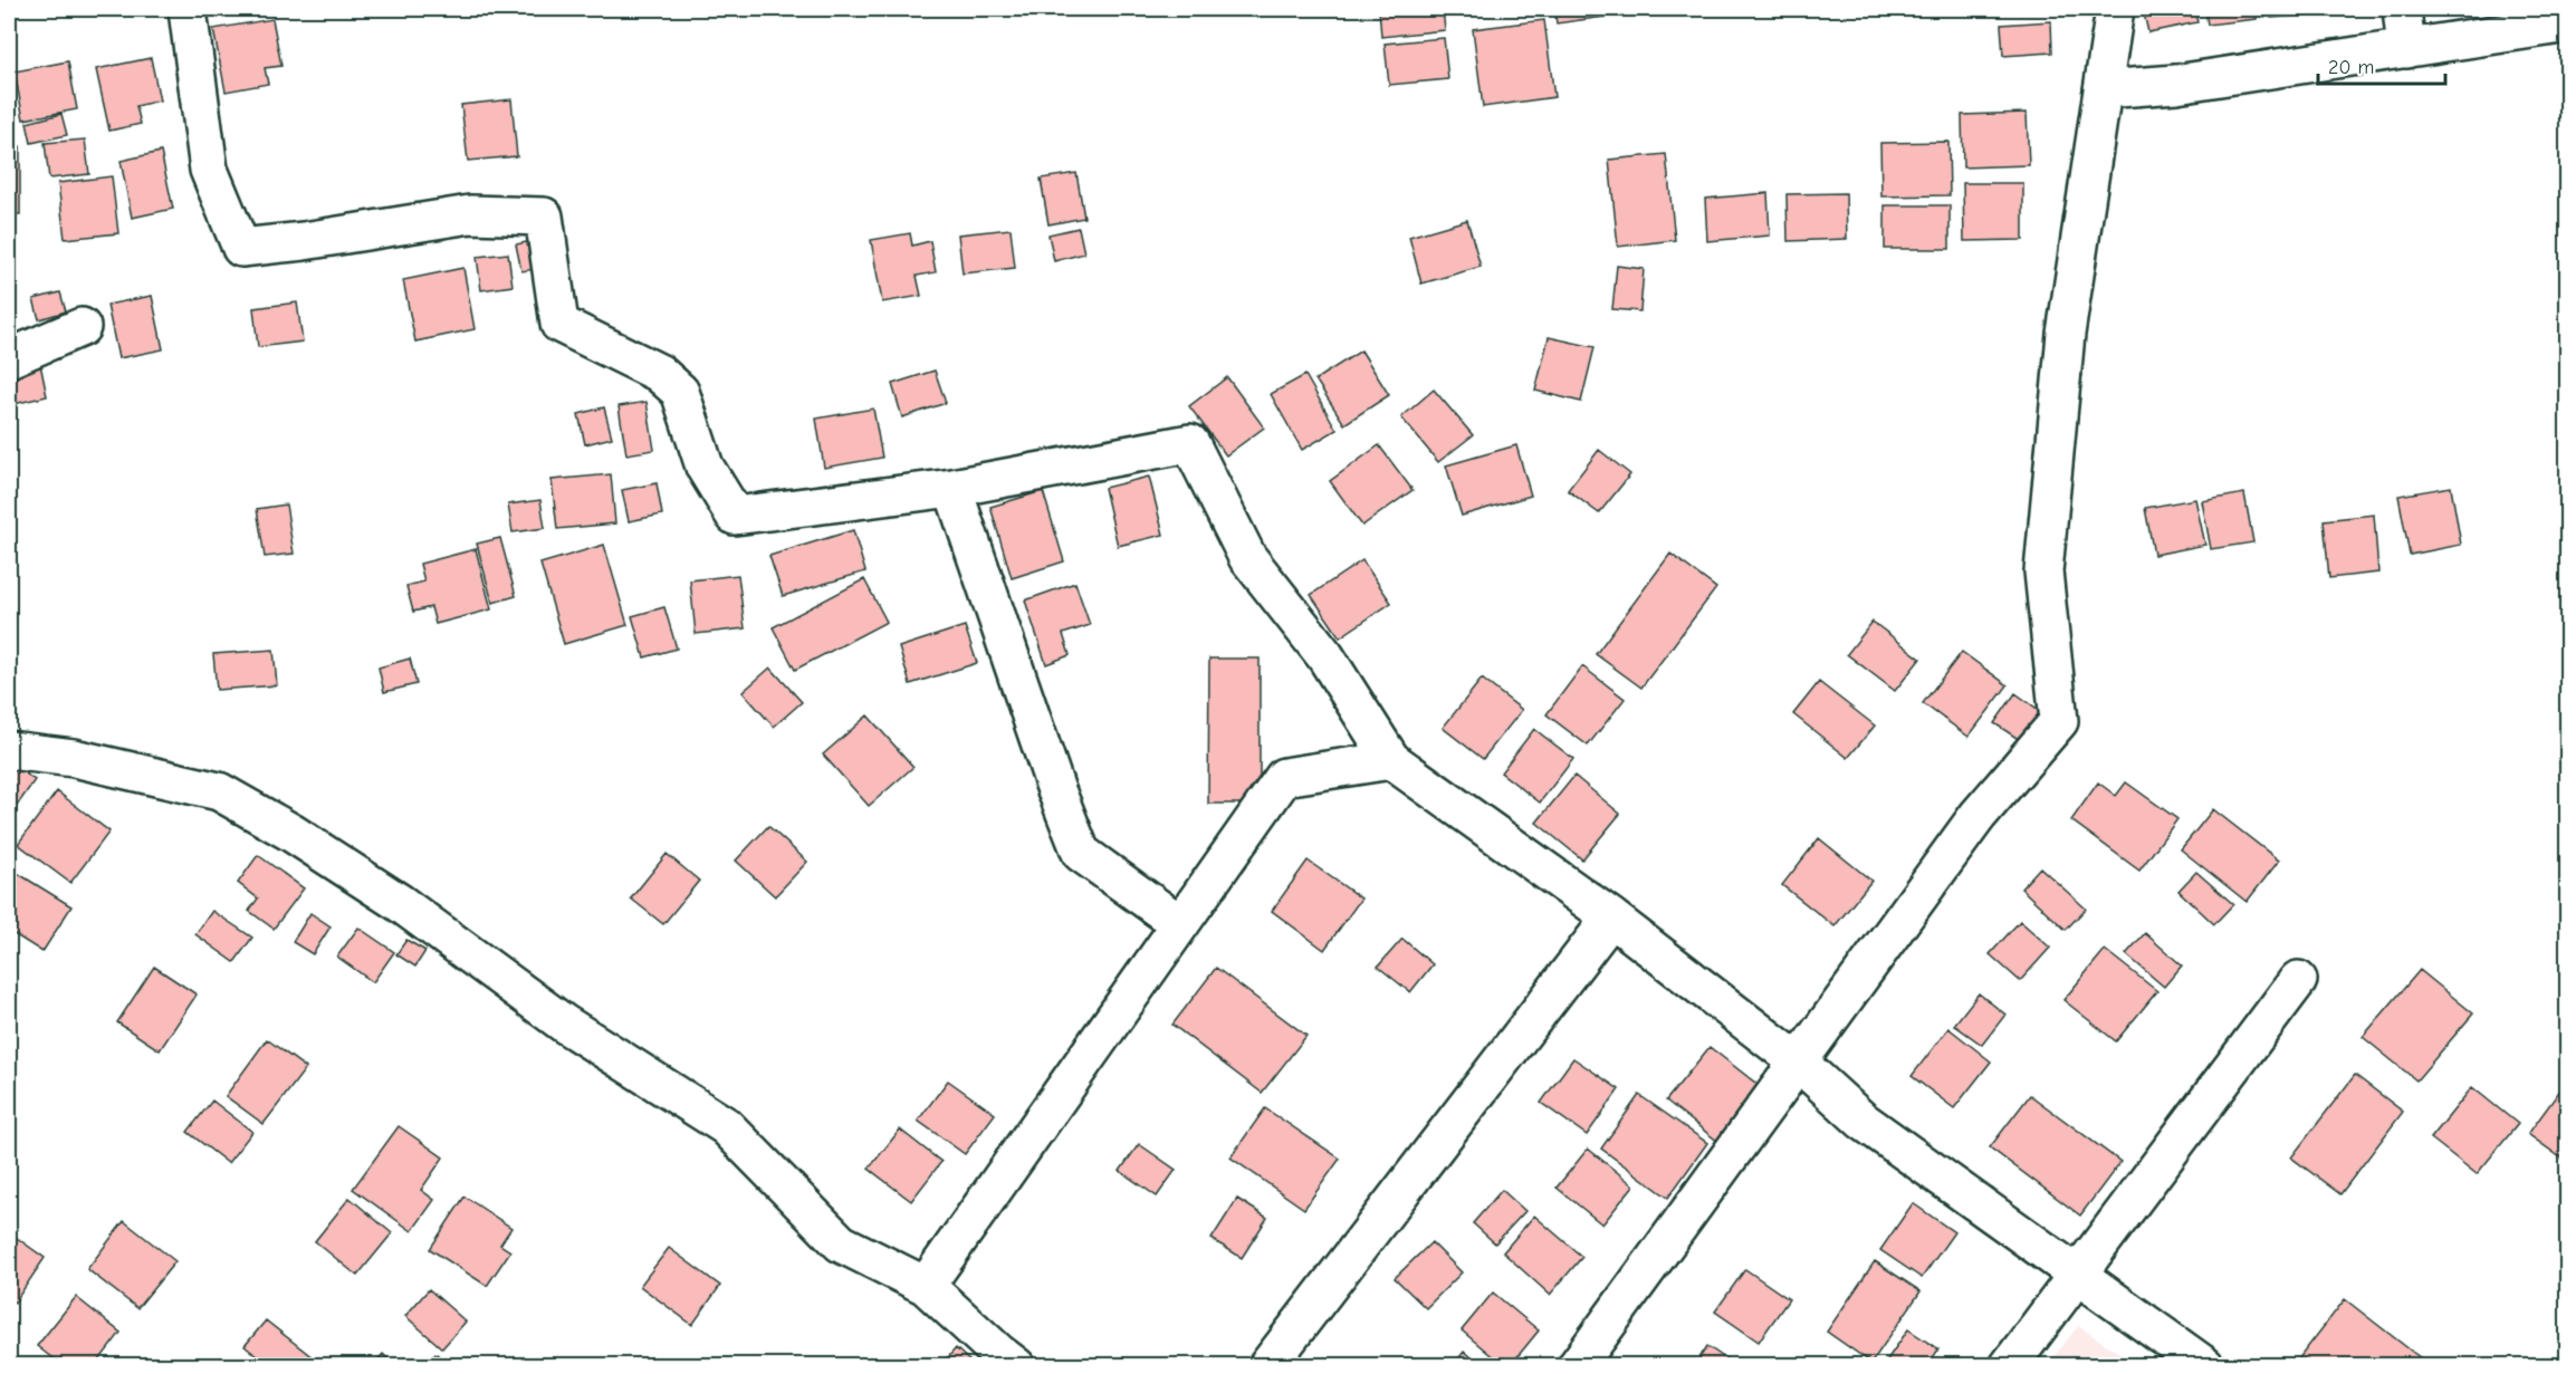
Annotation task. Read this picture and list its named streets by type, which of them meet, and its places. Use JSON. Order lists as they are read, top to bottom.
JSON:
{
  "scale_bar": "20 m"
}
